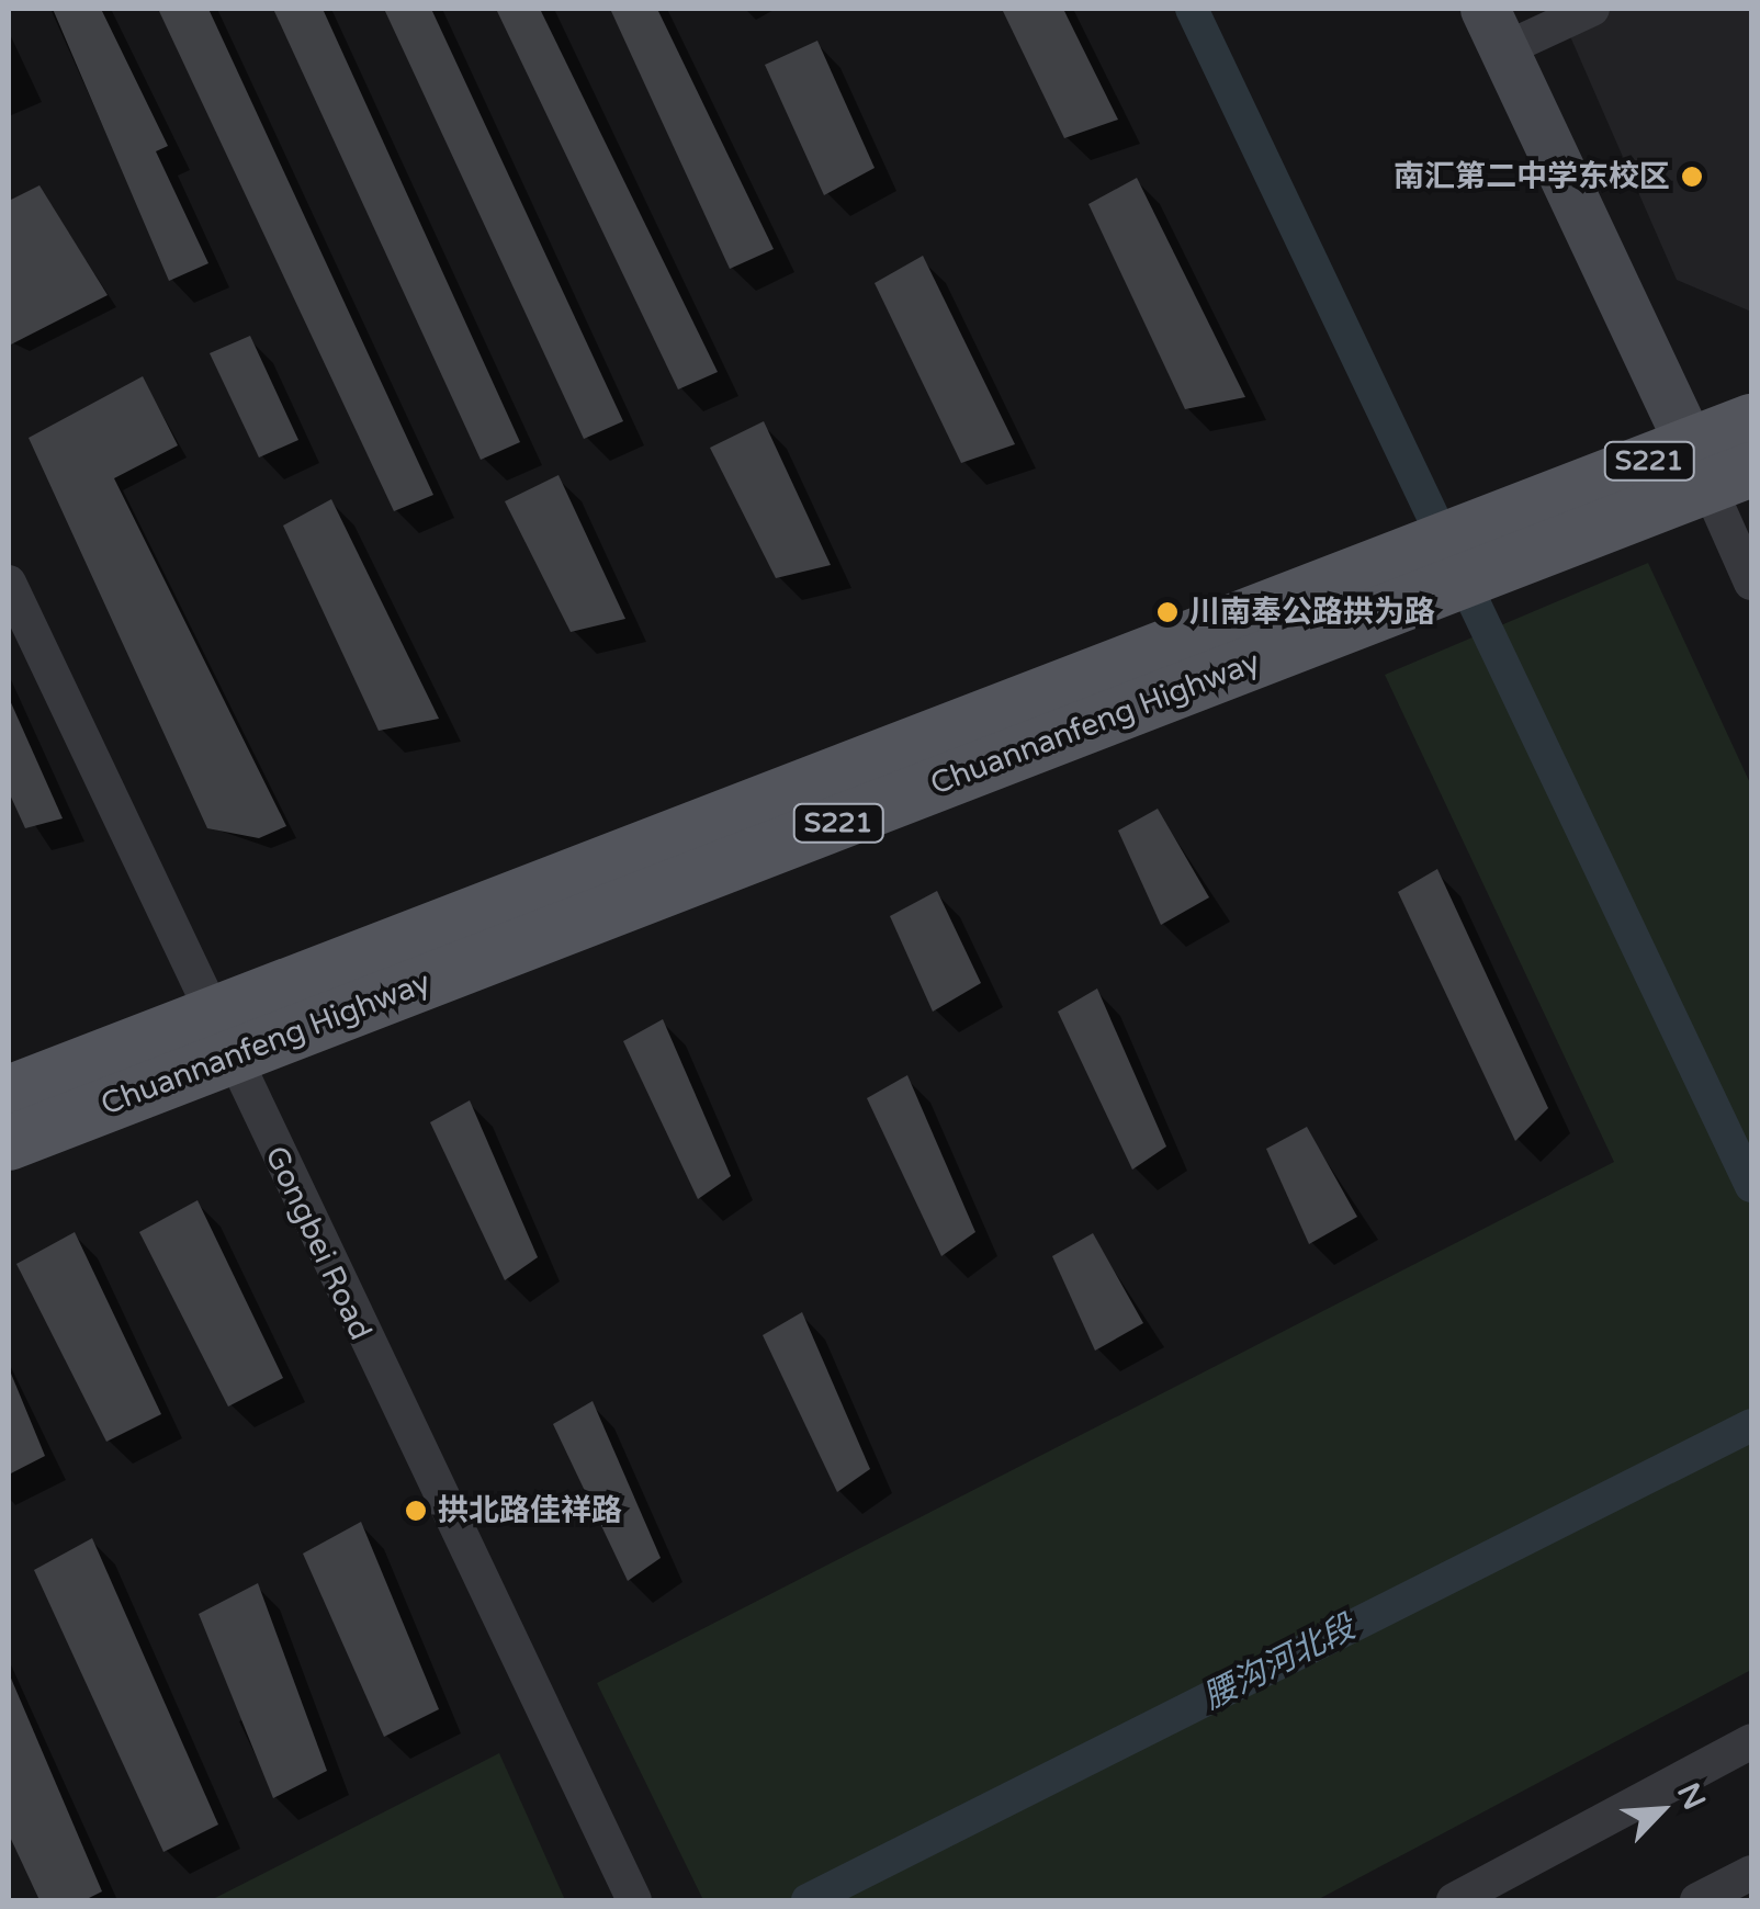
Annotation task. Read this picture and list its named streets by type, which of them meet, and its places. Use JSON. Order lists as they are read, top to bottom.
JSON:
{
  "streets": {
    "main road": ["S221", "Chuannanfeng Highway"],
    "street": ["Gongbei Road"]
  },
  "crossings": [
    ["Chuannanfeng Highway", "Gongbei Road"]
  ],
  "water": ["腰沟河北段"],
  "places": ["南汇第二中学东校区", "川南奉公路拱为路", "拱北路佳祥路"],
  "north": "top right"
}
